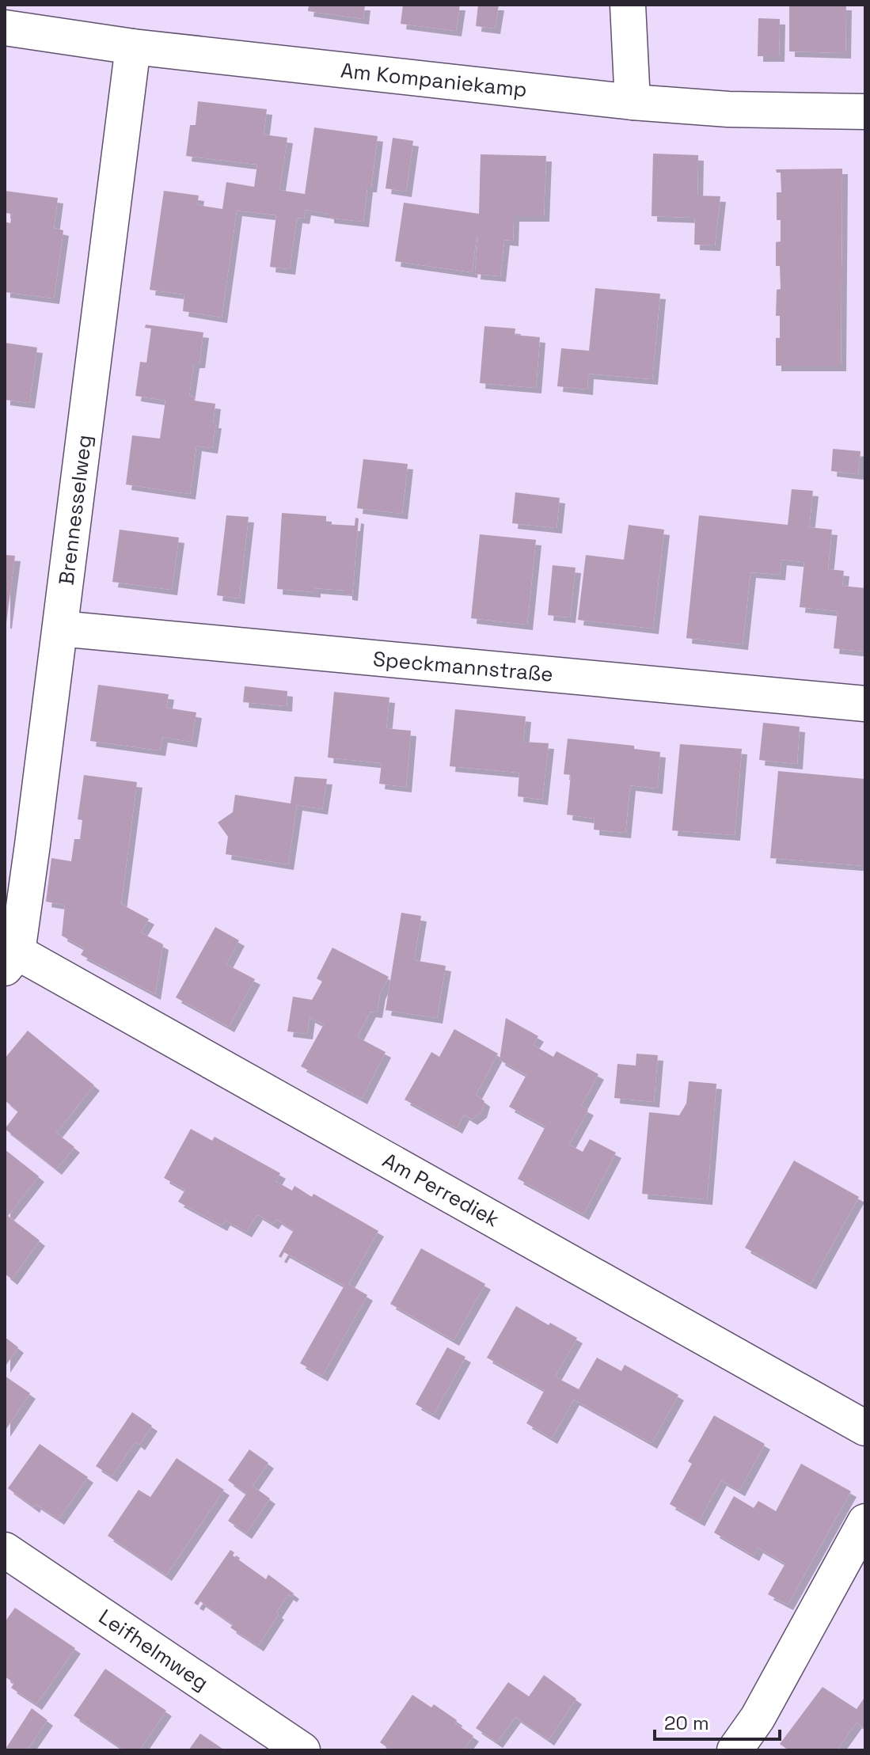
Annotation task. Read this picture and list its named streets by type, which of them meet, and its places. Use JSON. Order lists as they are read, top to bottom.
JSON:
{
  "streets": {
    "street": [
      "Am Kompaniekamp",
      "Brennesselweg",
      "Speckmannstraße",
      "Am Perrediek",
      "Leifhelmweg"
    ]
  },
  "crossings": [
    ["Am Kompaniekamp", "Brennesselweg"],
    ["Brennesselweg", "Speckmannstraße"],
    ["Brennesselweg", "Am Perrediek"]
  ],
  "scale_bar": "20 m"
}
